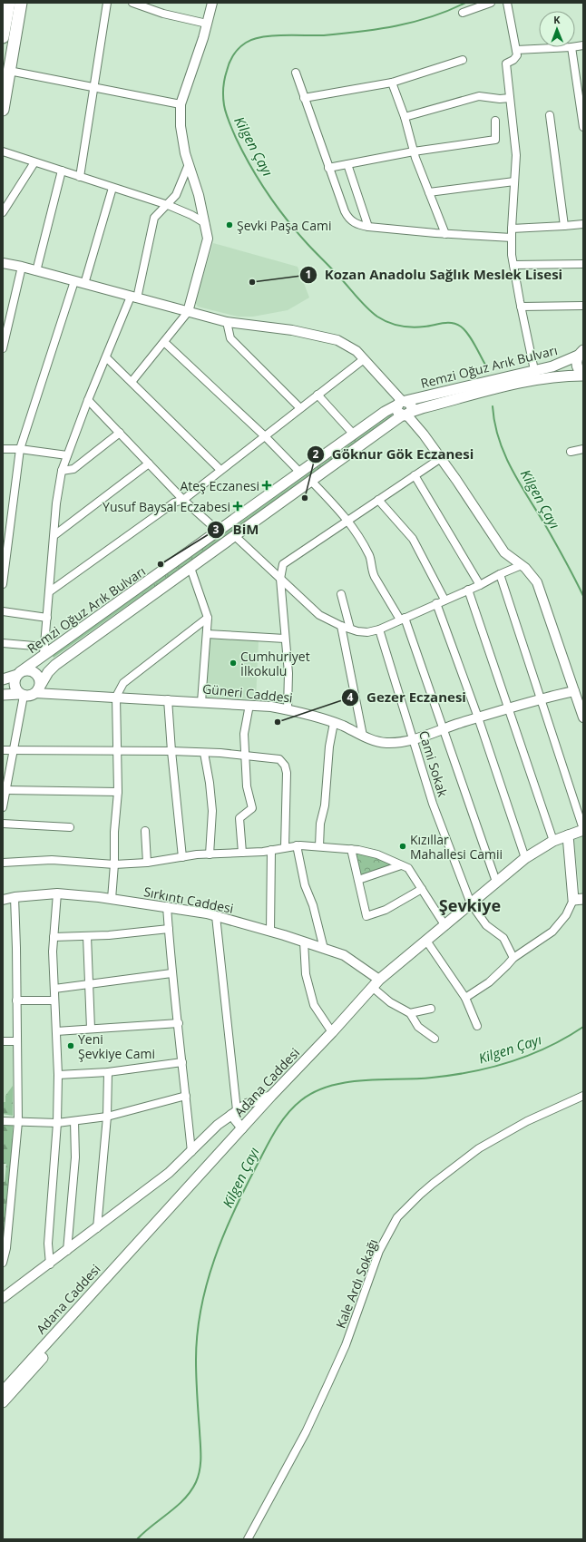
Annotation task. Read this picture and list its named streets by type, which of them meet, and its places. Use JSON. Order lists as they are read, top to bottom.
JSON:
{
  "streets": {
    "main road": ["Remzi Oğuz Arık Bulvarı", "Güneri Caddesi", "Adana Caddesi"],
    "street": ["Cami Sokak", "Sırkıntı Caddesi", "Kale Ardı Sokağı"]
  },
  "crossings": [
    ["Remzi Oğuz Arık Bulvarı", "Güneri Caddesi"],
    ["Güneri Caddesi", "Cami Sokak"],
    ["Cami Sokak", "Adana Caddesi"],
    ["Sırkıntı Caddesi", "Adana Caddesi"]
  ],
  "districts": ["Şevkiye"],
  "water": ["Kilgen Çayı"],
  "places": {
    "other": [
      "Şevki Paşa Cami",
      "Kozan Anadolu Sağlık Meslek Lisesi",
      "Göknur Gök Eczanesi",
      "BiM",
      "Cumhuriyet İlkokulu",
      "Gezer Eczanesi",
      "Kızıllar Mahallesi Camii",
      "Yeni Şevkiye Cami"
    ],
    "health": ["Ateş Eczanesi", "Yusuf Baysal Eczabesi"]
  },
  "north": "top"
}
